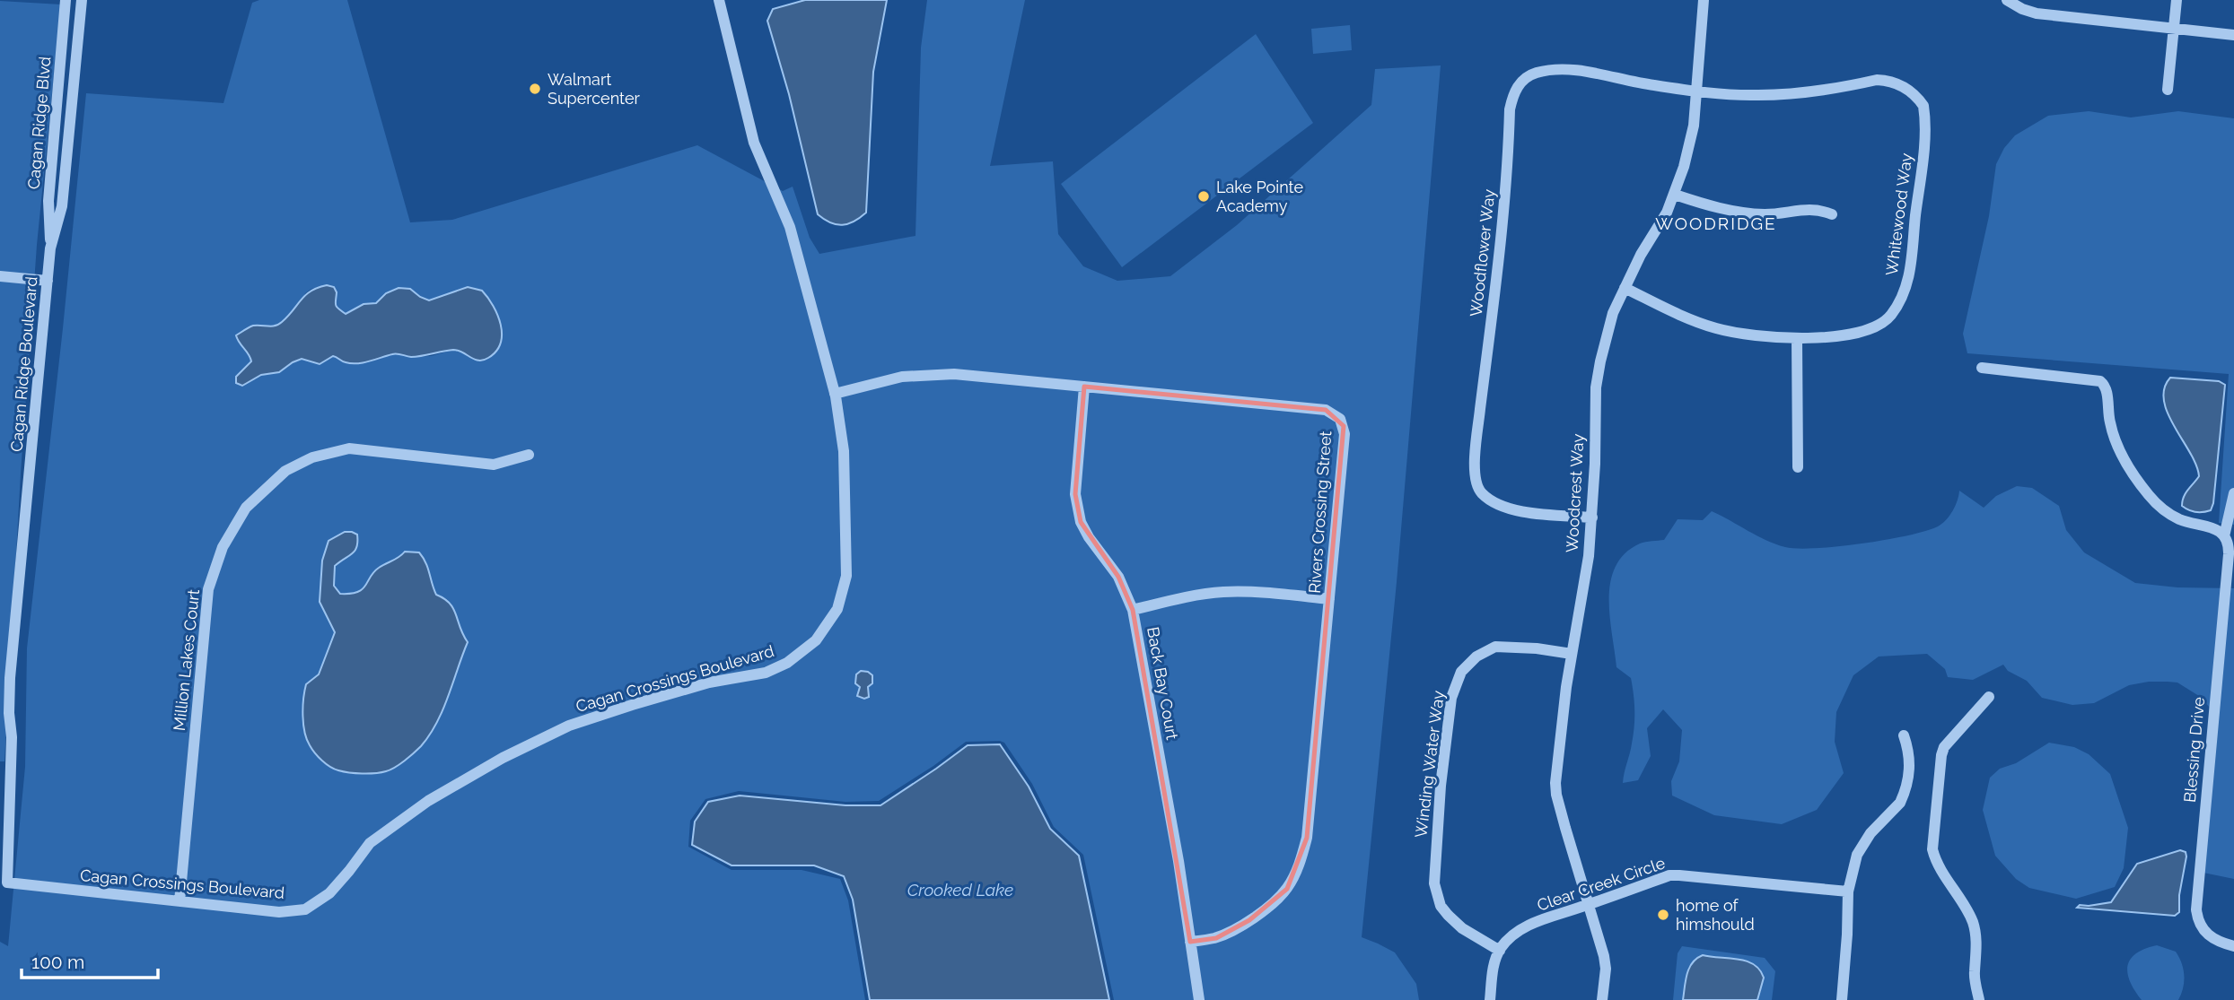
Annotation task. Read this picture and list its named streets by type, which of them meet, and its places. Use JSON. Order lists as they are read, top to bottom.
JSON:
{
  "streets": {
    "street": [
      "Cagan Ridge Blvd",
      "Whitewood Way",
      "Woodflower Way",
      "Cagan Ridge Boulevard",
      "Woodcrest Way",
      "Rivers Crossing Street",
      "Million Lakes Court",
      "Cagan Crossings Boulevard",
      "Back Bay Court",
      "Blessing Drive",
      "Winding Water Way",
      "Clear Creek Circle"
    ]
  },
  "crossings": [
    ["Cagan Ridge Blvd", "Cagan Ridge Boulevard"],
    ["Whitewood Way", "Woodflower Way"],
    ["Whitewood Way", "Woodcrest Way"],
    ["Woodflower Way", "Woodcrest Way"],
    ["Cagan Ridge Boulevard", "Cagan Crossings Boulevard"],
    ["Woodcrest Way", "Winding Water Way"],
    ["Woodcrest Way", "Clear Creek Circle"],
    ["Rivers Crossing Street", "Cagan Crossings Boulevard"],
    ["Rivers Crossing Street", "Back Bay Court"],
    ["Million Lakes Court", "Cagan Crossings Boulevard"],
    ["Winding Water Way", "Clear Creek Circle"]
  ],
  "districts": ["WOODRIDGE"],
  "water": ["Crooked Lake"],
  "places": ["Walmart Supercenter", "Lake Pointe Academy", "home of himshould"],
  "scale_bar": "100 m"
}
